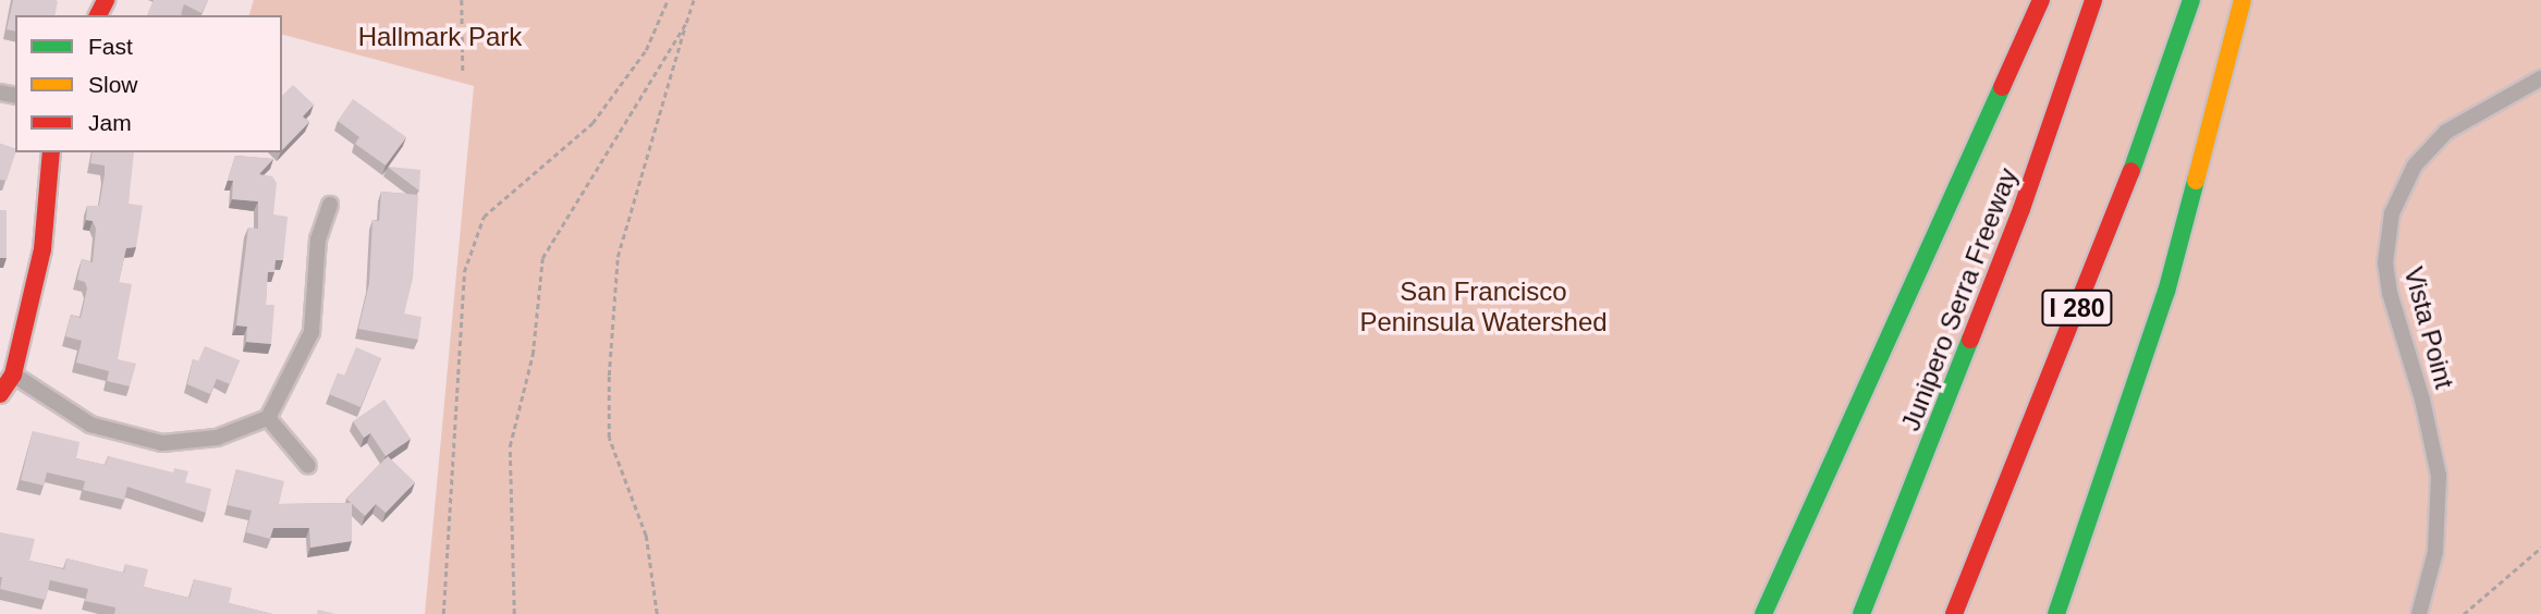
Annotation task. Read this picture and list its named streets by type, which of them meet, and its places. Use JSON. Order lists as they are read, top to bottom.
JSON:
{
  "streets": {
    "main road": ["Junipero Serra Freeway", "I 280"],
    "street": ["Vista Point"]
  },
  "parks": ["Hallmark Park", "San Francisco Peninsula Watershed"],
  "legend": ["Fast", "Slow", "Jam"]
}
